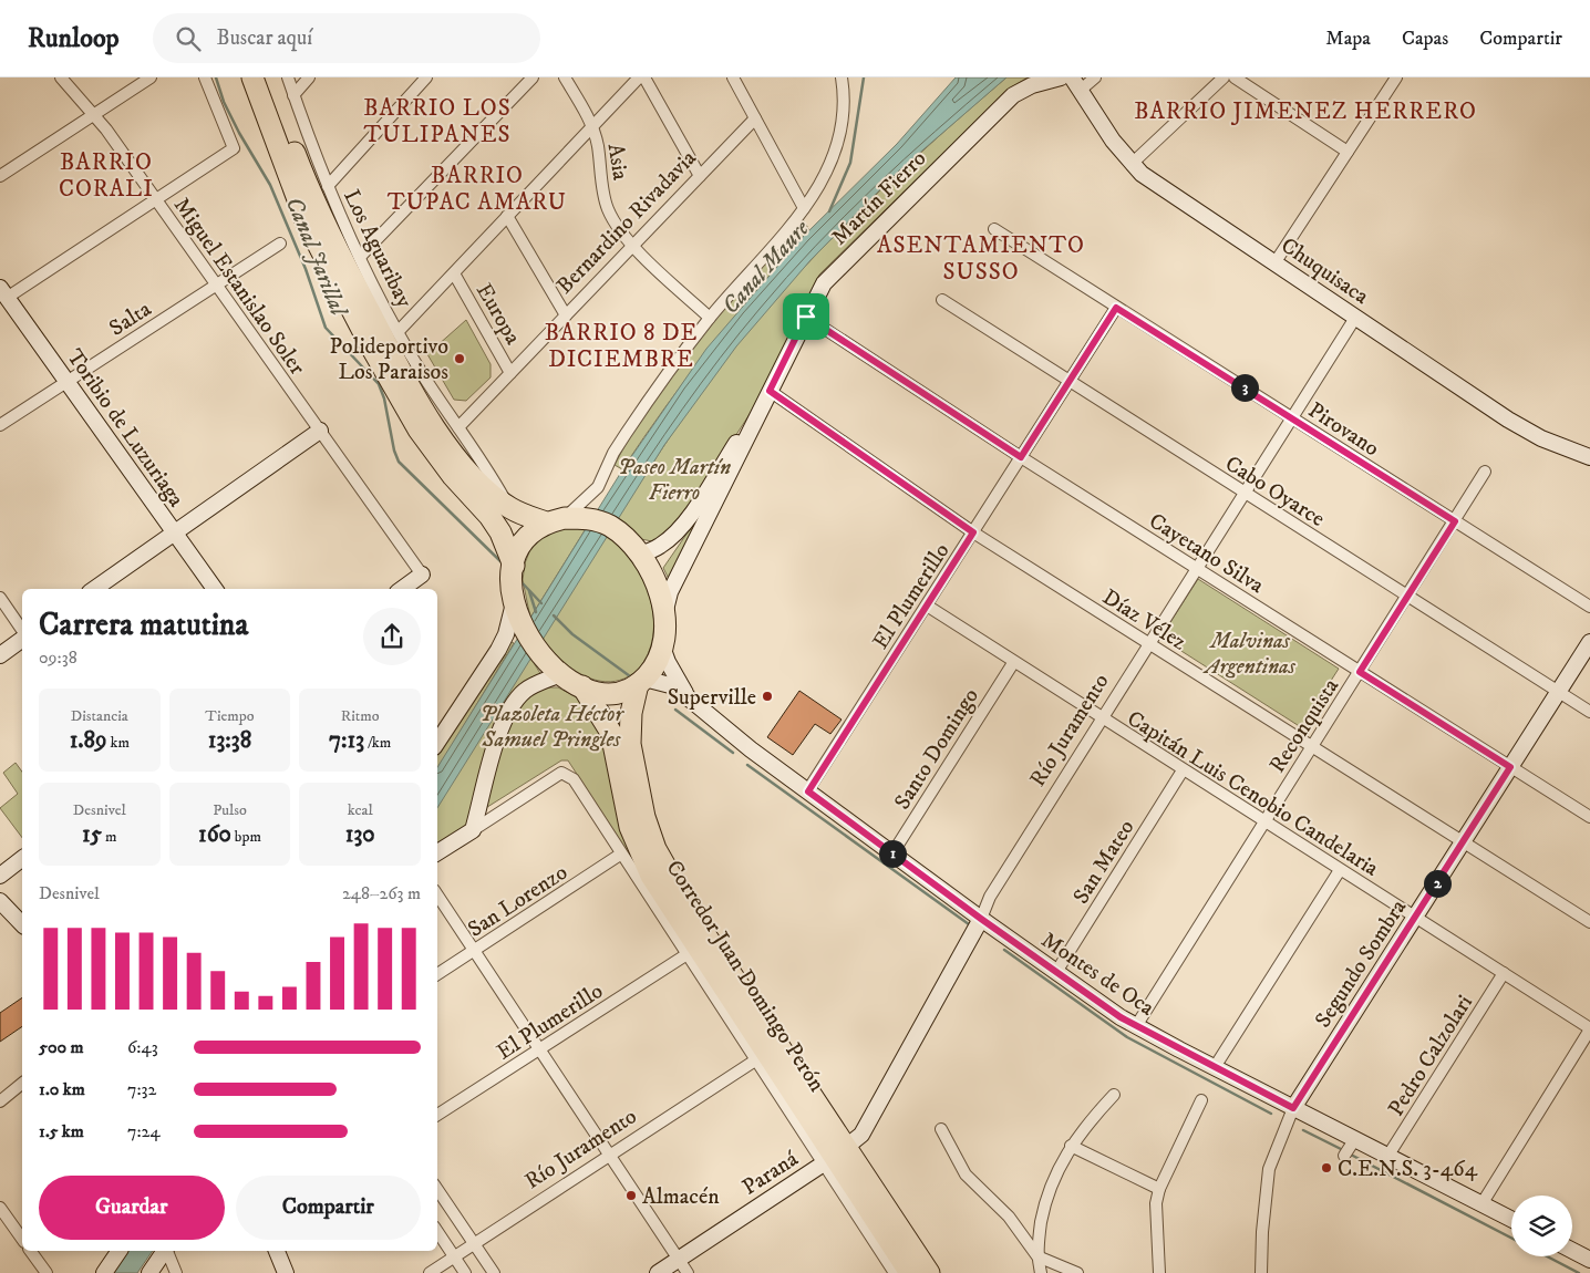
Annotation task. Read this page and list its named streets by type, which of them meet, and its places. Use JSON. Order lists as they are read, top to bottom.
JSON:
{
  "streets": {
    "highway": ["Corredor Juan Domingo Perón"],
    "street": [
      "Asia",
      "Martín Fierro",
      "Bernardino Rivadavia",
      "Los Aguaribay",
      "Chuquisaca",
      "Miguel Estanislao Soler",
      "Europa",
      "Salta",
      "Toribio de Luzuriaga",
      "Pirovano",
      "Cabo Oyarce",
      "Cayetano Silva",
      "El Plumerillo",
      "Díaz Vélez",
      "Reconquista",
      "Río Juramento",
      "Santo Domingo",
      "Capitán Luis Cenobio Candelaria",
      "San Mateo",
      "San Lorenzo",
      "Segundo Sombra",
      "Montes de Oca",
      "Pedro Calzolari",
      "Paraná"
    ]
  },
  "crossings": [
    ["Asia", "Bernardino Rivadavia"],
    ["Martín Fierro", "Cayetano Silva"],
    ["Martín Fierro", "Díaz Vélez"],
    ["Martín Fierro", "Montes de Oca"],
    ["Martín Fierro", "Corredor Juan Domingo Perón"],
    ["Bernardino Rivadavia", "Los Aguaribay"],
    ["Bernardino Rivadavia", "Europa"],
    ["Chuquisaca", "Río Juramento"],
    ["Miguel Estanislao Soler", "Salta"],
    ["Salta", "Toribio de Luzuriaga"],
    ["Pirovano", "El Plumerillo"],
    ["Pirovano", "Reconquista"],
    ["Pirovano", "Río Juramento"],
    ["Cabo Oyarce", "El Plumerillo"],
    ["Cabo Oyarce", "Reconquista"],
    ["Cabo Oyarce", "Río Juramento"],
    ["Cabo Oyarce", "Segundo Sombra"],
    ["Cayetano Silva", "El Plumerillo"],
    ["Cayetano Silva", "Reconquista"],
    ["Cayetano Silva", "Río Juramento"],
    ["Cayetano Silva", "Segundo Sombra"],
    ["El Plumerillo", "Díaz Vélez"],
    ["El Plumerillo", "Capitán Luis Cenobio Candelaria"],
    ["El Plumerillo", "Montes de Oca"],
    ["Díaz Vélez", "Reconquista"],
    ["Díaz Vélez", "Río Juramento"],
    ["Díaz Vélez", "Segundo Sombra"],
    ["Reconquista", "Capitán Luis Cenobio Candelaria"],
    ["Reconquista", "Montes de Oca"],
    ["Río Juramento", "Capitán Luis Cenobio Candelaria"],
    ["Río Juramento", "Montes de Oca"],
    ["Río Juramento", "Corredor Juan Domingo Perón"],
    ["Río Juramento", "Paraná"],
    ["Santo Domingo", "Capitán Luis Cenobio Candelaria"],
    ["Santo Domingo", "Montes de Oca"],
    ["Capitán Luis Cenobio Candelaria", "San Mateo"],
    ["Capitán Luis Cenobio Candelaria", "Segundo Sombra"],
    ["Capitán Luis Cenobio Candelaria", "Pedro Calzolari"],
    ["San Mateo", "Montes de Oca"],
    ["Segundo Sombra", "Montes de Oca"],
    ["Montes de Oca", "Corredor Juan Domingo Perón"],
    ["Montes de Oca", "Pedro Calzolari"],
    ["Corredor Juan Domingo Perón", "Paraná"]
  ],
  "districts": [
    "BARRIO LOS TULIPANES",
    "BARRIO JIMENEZ HERRERO",
    "BARRIO CORALI",
    "BARRIO TUPAC AMARU",
    "ASENTAMIENTO SUSSO",
    "BARRIO 8 DE DICIEMBRE"
  ],
  "water": ["Canal Jarillal", "Canal Maure"],
  "parks": ["Paseo Martín Fierro", "Malvinas Argentinas", "Plazoleta Héctor Samuel Pringles"],
  "places": [
    "Polideportivo Los Paraisos",
    "Superville",
    "C.E.N.S. 3-464",
    "Almacén"
  ],
  "page": {
    "header": "Runloop",
    "search": "Buscar aquí",
    "nav": ["Mapa", "Capas", "Compartir"],
    "pins": ["3", "1", "2"],
    "heading": ["Carrera matutina", "09:38"],
    "stats": [
      ["Distancia", "1.89 km"],
      ["Tiempo", "13:38"],
      ["Ritmo", "7:13 /km"],
      ["Desnivel", "15 m"],
      ["Pulso", "160 bpm"],
      ["kcal", "130"]
    ],
    "chart": ["Desnivel", "248–263 m"],
    "list": [
      {
        "name": "500 m",
        "note": "6:43"
      },
      {
        "name": "1.0 km",
        "note": "7:32"
      },
      {
        "name": "1.5 km",
        "note": "7:24"
      }
    ],
    "buttons": ["Guardar", "Compartir"]
  }
}
